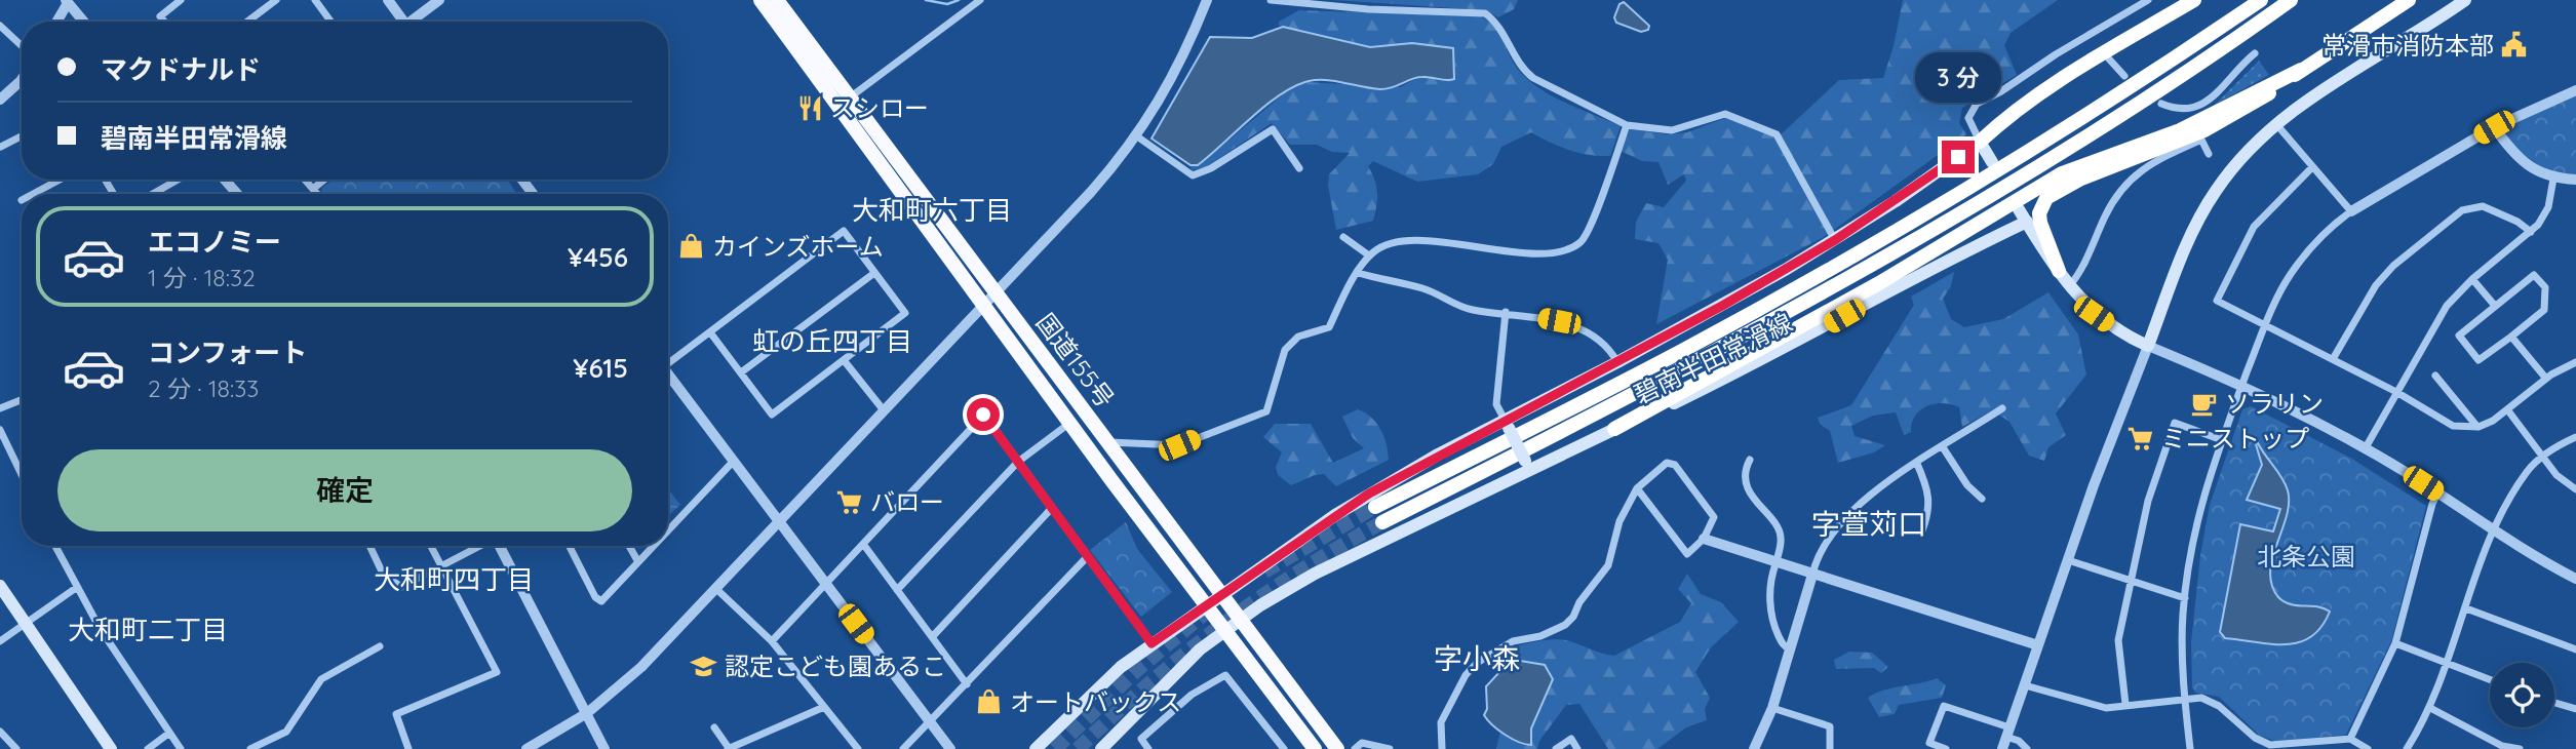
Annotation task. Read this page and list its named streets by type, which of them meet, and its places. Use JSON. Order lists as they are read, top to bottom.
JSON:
{
  "streets": {
    "highway": ["国道155号"],
    "main road": ["碧南半田常滑線"]
  },
  "crossings": [
    ["碧南半田常滑線", "国道155号"]
  ],
  "districts": [
    "大和町六丁目",
    "虹の丘四丁目",
    "字萱苅口",
    "大和町四丁目",
    "大和町二丁目",
    "字小森"
  ],
  "parks": ["北条公園"],
  "places": {
    "public building": ["常滑市消防本部"],
    "restaurant": ["スシロー"],
    "shop": ["カインズホーム", "オートバックス"],
    "cafe": ["ソラリン"],
    "supermarket": ["ミニストップ", "バロー"],
    "school or university": ["認定こども園あるこ"]
  },
  "page": {
    "banner": ["マクドナルド", "碧南半田常滑線"],
    "bubble": "3 分",
    "list": [
      {
        "name": "エコノミー",
        "note": "1 分 · 18:32",
        "value": "¥456"
      },
      {
        "name": "コンフォート",
        "note": "2 分 · 18:33",
        "value": "¥615"
      }
    ],
    "buttons": "確定"
  }
}
